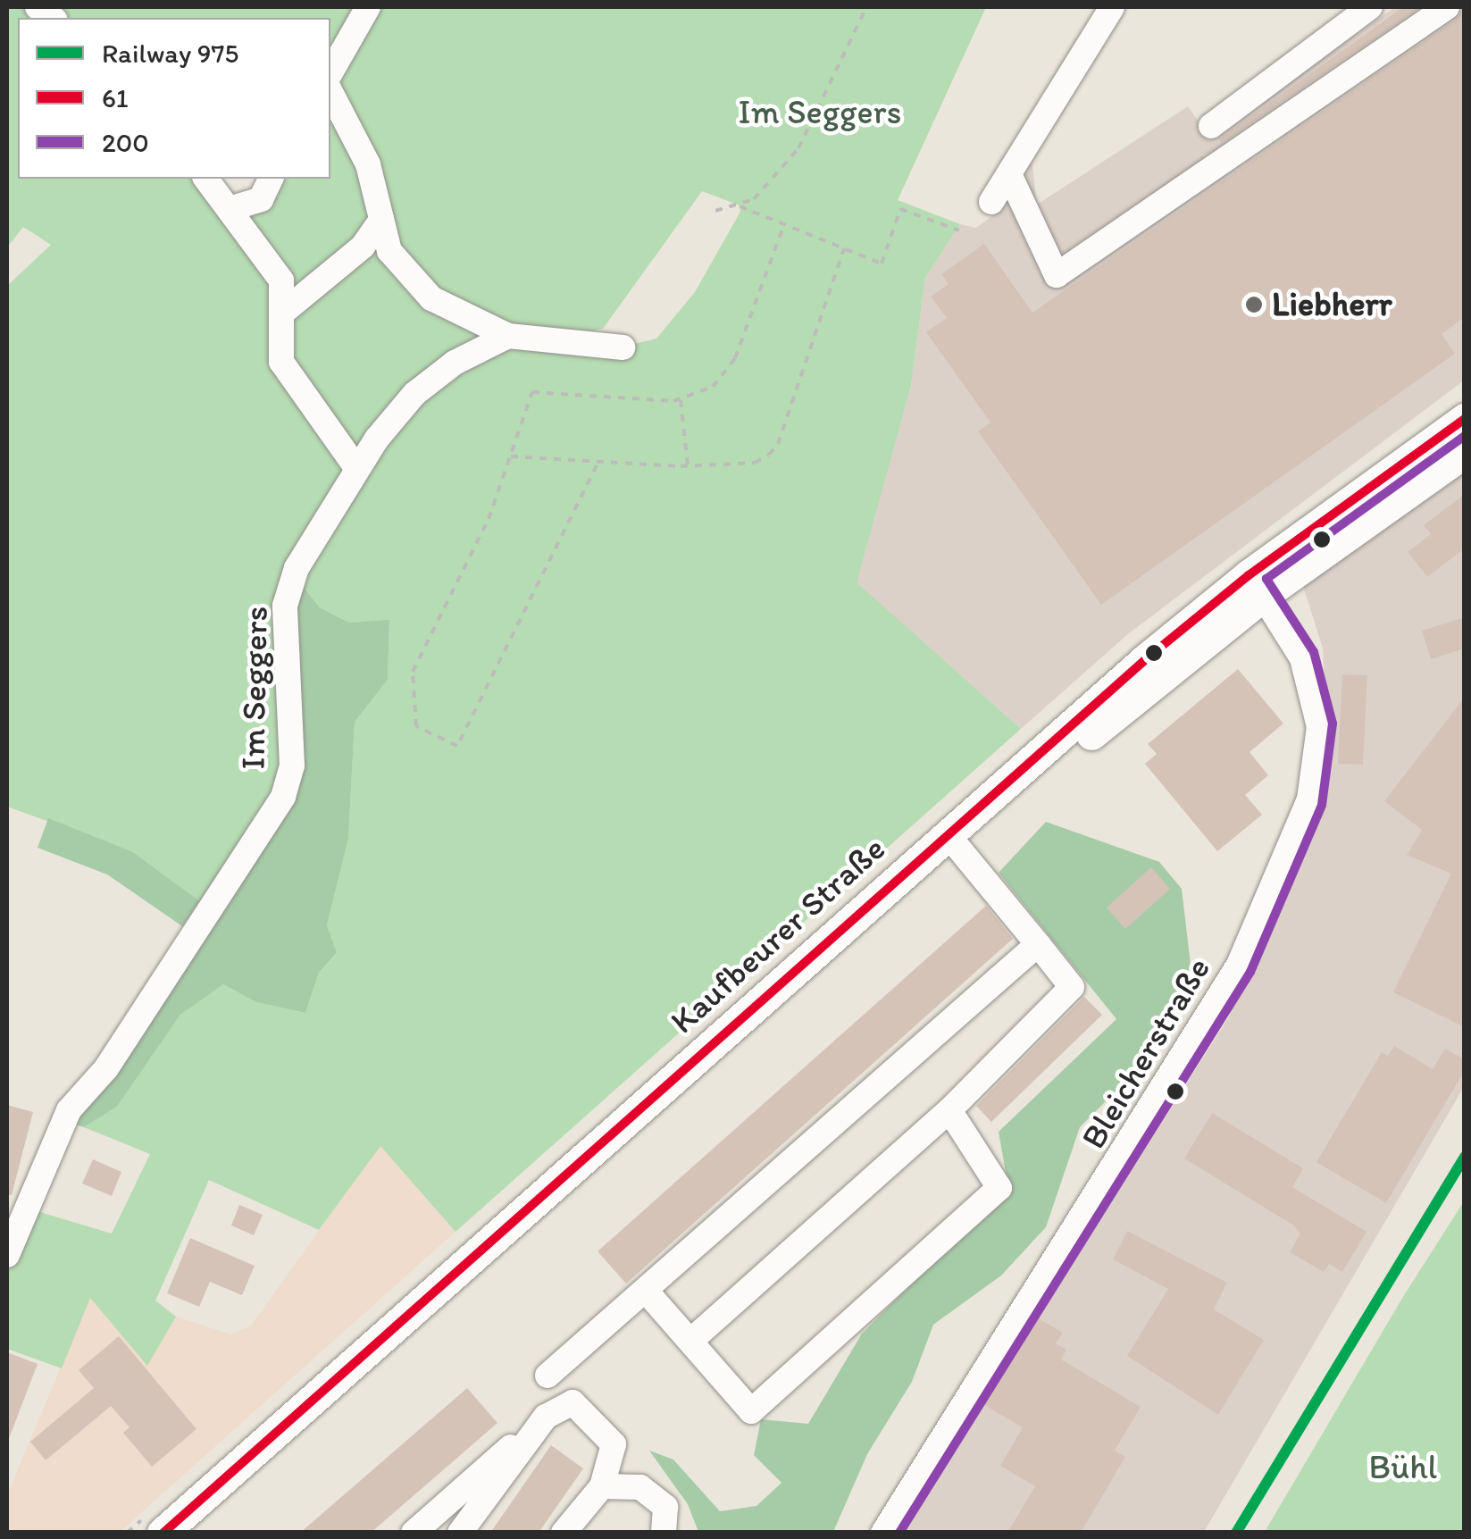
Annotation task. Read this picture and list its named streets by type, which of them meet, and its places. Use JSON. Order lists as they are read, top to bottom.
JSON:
{
  "streets": {
    "main road": ["Kaufbeurer Straße"],
    "street": ["Im Seggers", "Bleicherstraße"]
  },
  "crossings": [
    ["Kaufbeurer Straße", "Bleicherstraße"]
  ],
  "parks": ["Im Seggers", "Bühl"],
  "places": ["Liebherr"],
  "lines": ["transit line 61", "transit line 200", "rail line 975"],
  "legend": ["Railway 975", "61", "200"]
}
